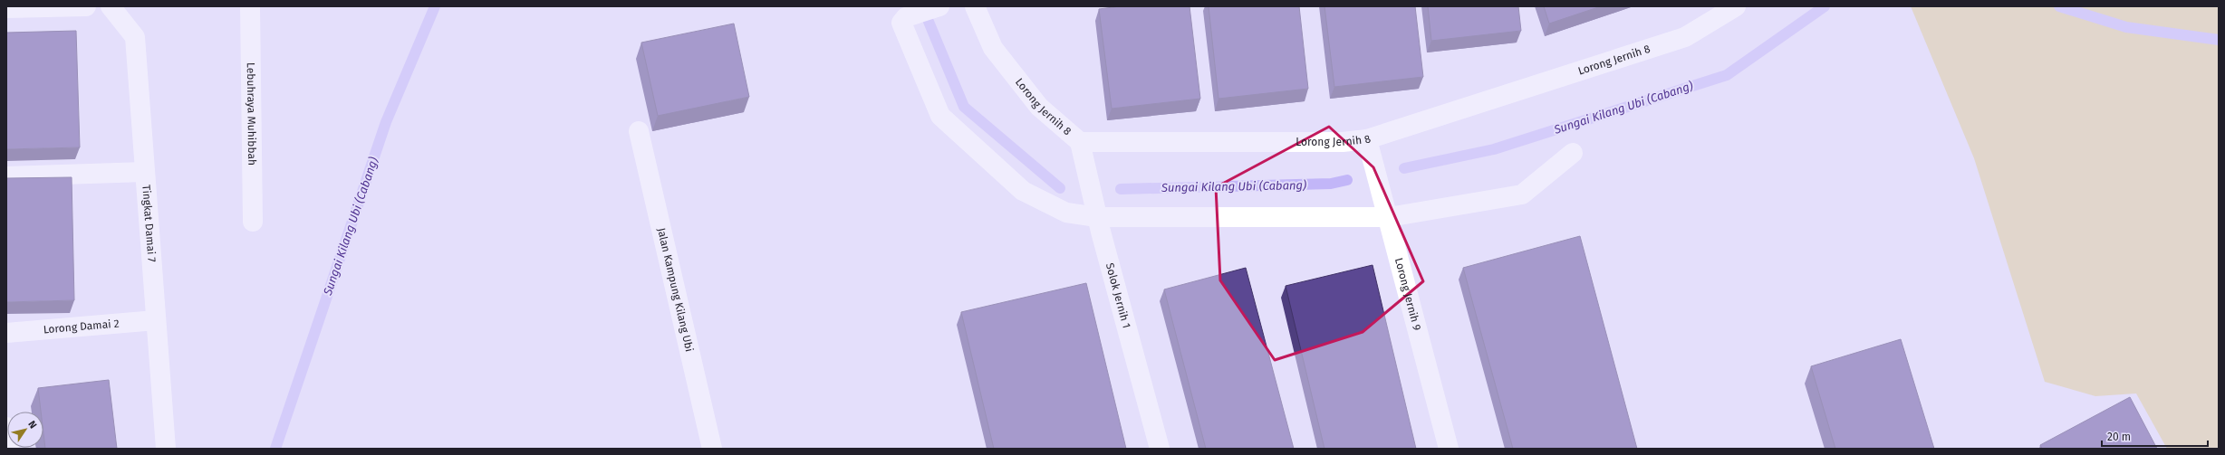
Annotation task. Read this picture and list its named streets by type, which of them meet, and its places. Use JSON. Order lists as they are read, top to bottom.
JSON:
{
  "streets": {
    "street": [
      "Lorong Jernih 8",
      "Lebuhraya Muhibbah",
      "Tingkat Damai 7",
      "Jalan Kampung Kilang Ubi",
      "Lorong Jernih 9",
      "Solok Jernih 1",
      "Lorong Damai 2"
    ]
  },
  "crossings": [
    ["Lorong Jernih 8", "Lorong Jernih 9"],
    ["Lorong Jernih 8", "Solok Jernih 1"],
    ["Tingkat Damai 7", "Lorong Damai 2"]
  ],
  "water": ["Sungai Kilang Ubi (Cabang)"],
  "scale_bar": "20 m",
  "north": "top right"
}
